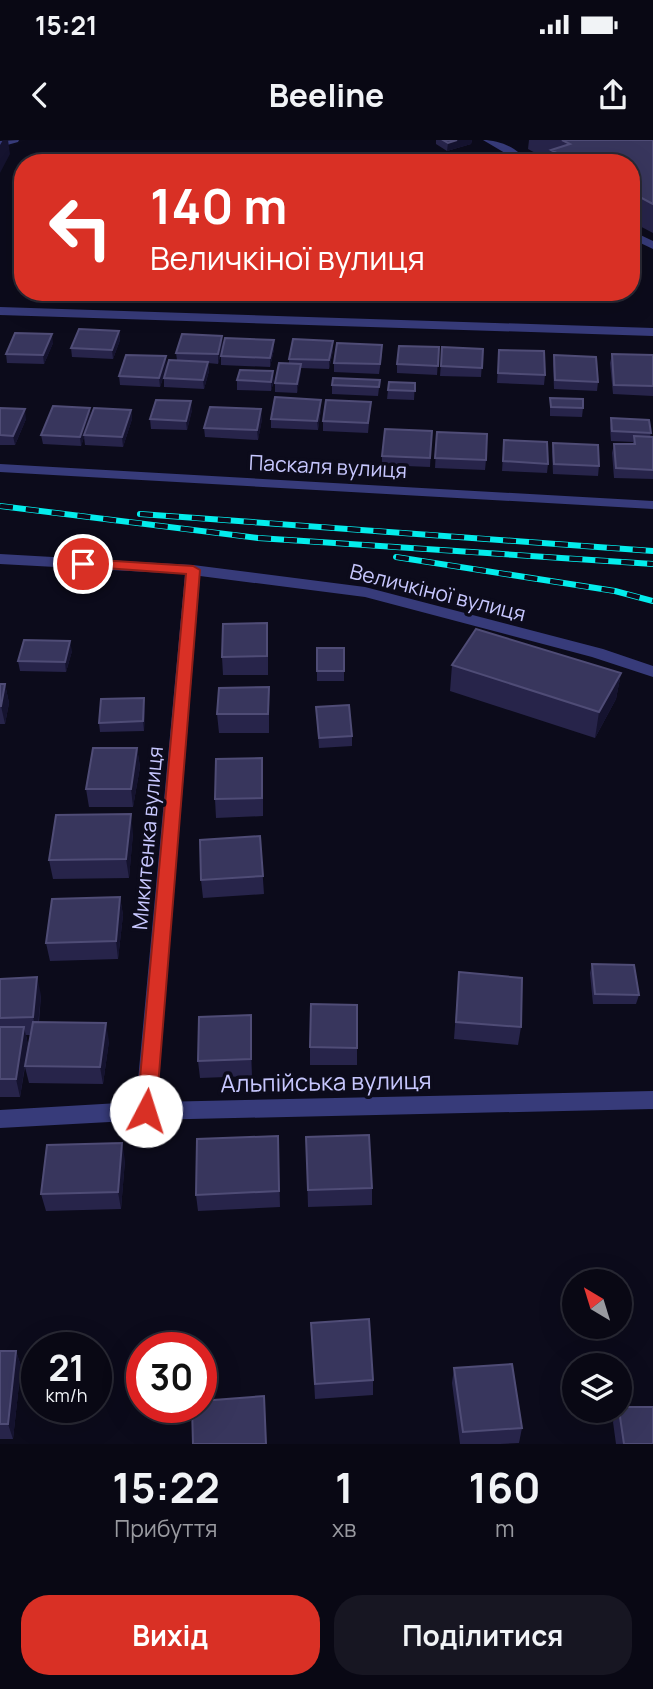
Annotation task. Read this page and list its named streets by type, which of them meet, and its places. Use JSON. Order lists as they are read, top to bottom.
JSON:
{
  "streets": {
    "street": [
      "Паскаля вулиця",
      "Величкіної вулиця",
      "Микитенка вулиця",
      "Альпійська вулиця"
    ]
  },
  "crossings": [
    ["Величкіної вулиця", "Микитенка вулиця"],
    ["Микитенка вулиця", "Альпійська вулиця"]
  ],
  "north": "top left",
  "page": {
    "status": "15:21",
    "header": "Beeline",
    "turn": ["140 m", "Величкіної вулиця"],
    "speed": "21 km/h",
    "limit": "30",
    "eta": [
      "15:22",
      "Прибуття",
      "1",
      "хв",
      "160",
      "m"
    ],
    "buttons": ["Вихід", "Поділитися"]
  }
}
